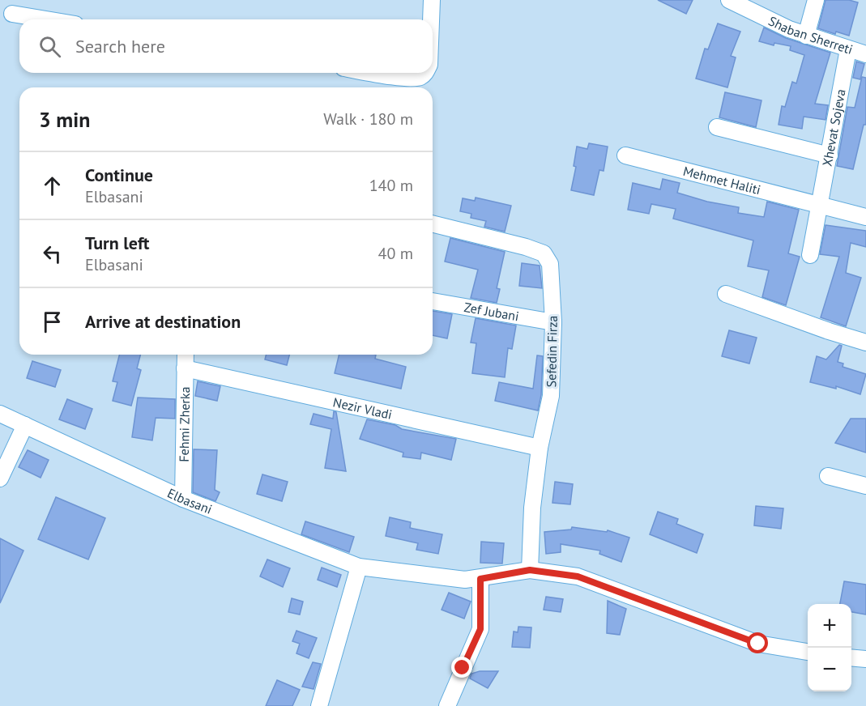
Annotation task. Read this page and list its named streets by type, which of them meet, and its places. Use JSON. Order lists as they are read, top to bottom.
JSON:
{
  "streets": {
    "street": [
      "Shaban Sherreti",
      "Xhevat Sojeva",
      "Mehmet Haliti",
      "Zef Jubani",
      "Sefedin Firza",
      "Nezir Vladi",
      "Fehmi Zherka",
      "Elbasani"
    ]
  },
  "crossings": [
    ["Shaban Sherreti", "Xhevat Sojeva"],
    ["Xhevat Sojeva", "Mehmet Haliti"],
    ["Zef Jubani", "Sefedin Firza"],
    ["Sefedin Firza", "Nezir Vladi"],
    ["Sefedin Firza", "Elbasani"],
    ["Nezir Vladi", "Fehmi Zherka"],
    ["Fehmi Zherka", "Elbasani"]
  ],
  "page": {
    "search": "Search here",
    "heading": ["3 min", "Walk · 180 m"],
    "list": [
      ["Continue", "Elbasani", "140 m"],
      ["Turn left", "Elbasani", "40 m"],
      "Arrive at destination"
    ],
    "map_buttons": ["+", "−"]
  }
}
